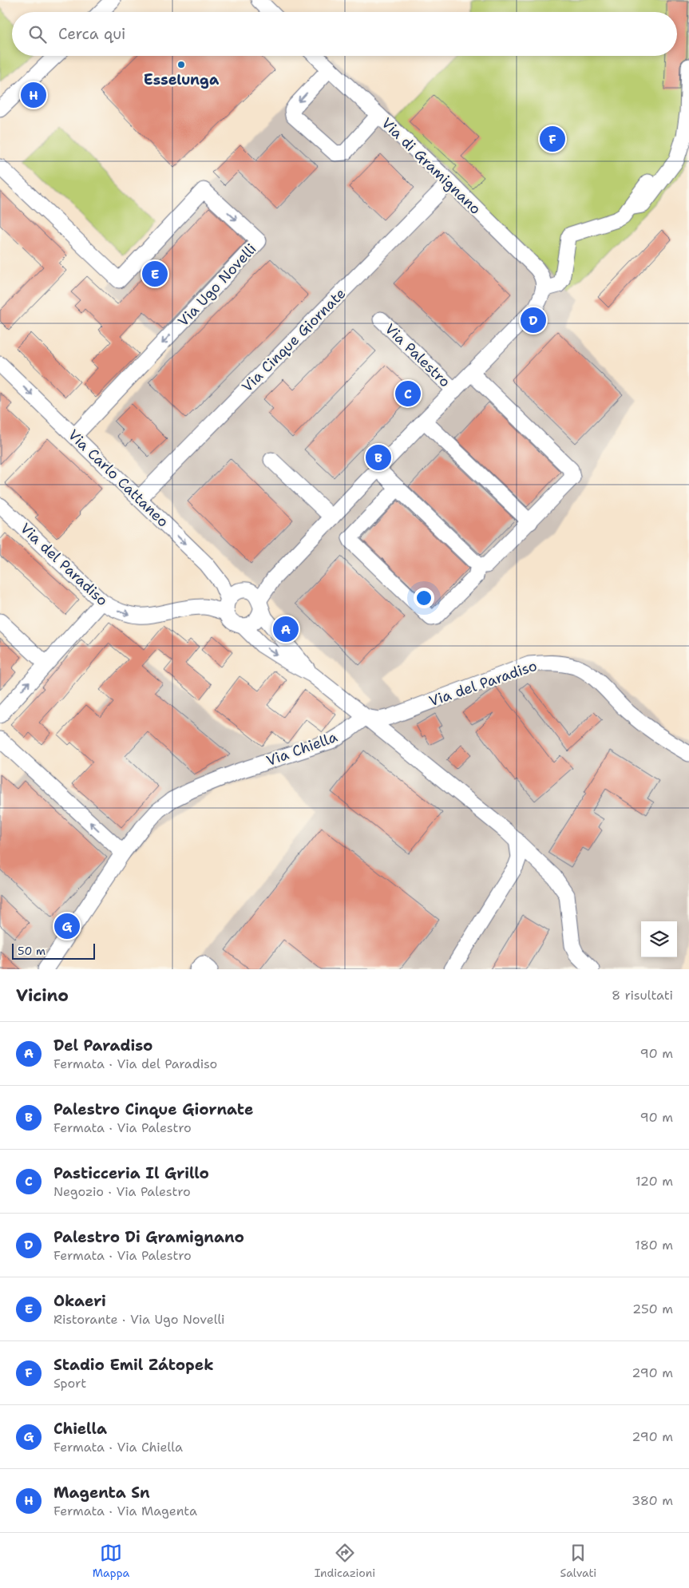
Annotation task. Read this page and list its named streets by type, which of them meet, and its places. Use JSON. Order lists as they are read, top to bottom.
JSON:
{
  "streets": {
    "street": [
      "Via di Gramignano",
      "Via Ugo Novelli",
      "Via Cinque Giornate",
      "Via Palestro",
      "Via Carlo Cattaneo",
      "Via del Paradiso",
      "Via Chiella"
    ]
  },
  "crossings": [
    ["Via di Gramignano", "Via Cinque Giornate"],
    ["Via di Gramignano", "Via Palestro"],
    ["Via Ugo Novelli", "Via Carlo Cattaneo"],
    ["Via Cinque Giornate", "Via Carlo Cattaneo"],
    ["Via Palestro", "Via Carlo Cattaneo"],
    ["Via Palestro", "Via del Paradiso"],
    ["Via Carlo Cattaneo", "Via del Paradiso"],
    ["Via del Paradiso", "Via Chiella"]
  ],
  "places": ["Esselunga"],
  "scale_bar": "50 m",
  "page": {
    "search": "Cerca qui",
    "pins": [
      "H",
      "F",
      "E",
      "D",
      "C",
      "B",
      "A",
      "G"
    ],
    "scale": "50 m",
    "heading": ["Vicino", "8 risultati"],
    "list": [
      {
        "mark": "A",
        "name": "Del Paradiso",
        "note": "Fermata · Via del Paradiso",
        "value": "90 m"
      },
      {
        "mark": "B",
        "name": "Palestro Cinque Giornate",
        "note": "Fermata · Via Palestro",
        "value": "90 m"
      },
      {
        "mark": "C",
        "name": "Pasticceria Il Grillo",
        "note": "Negozio · Via Palestro",
        "value": "120 m"
      },
      {
        "mark": "D",
        "name": "Palestro Di Gramignano",
        "note": "Fermata · Via Palestro",
        "value": "180 m"
      },
      {
        "mark": "E",
        "name": "Okaeri",
        "note": "Ristorante · Via Ugo Novelli",
        "value": "250 m"
      },
      {
        "mark": "F",
        "name": "Stadio Emil Zátopek",
        "note": "Sport",
        "value": "290 m"
      },
      {
        "mark": "G",
        "name": "Chiella",
        "note": "Fermata · Via Chiella",
        "value": "290 m"
      },
      {
        "mark": "H",
        "name": "Magenta Sn",
        "note": "Fermata · Via Magenta",
        "value": "380 m"
      }
    ],
    "nav": ["Mappa", "Indicazioni", "Salvati"]
  }
}
